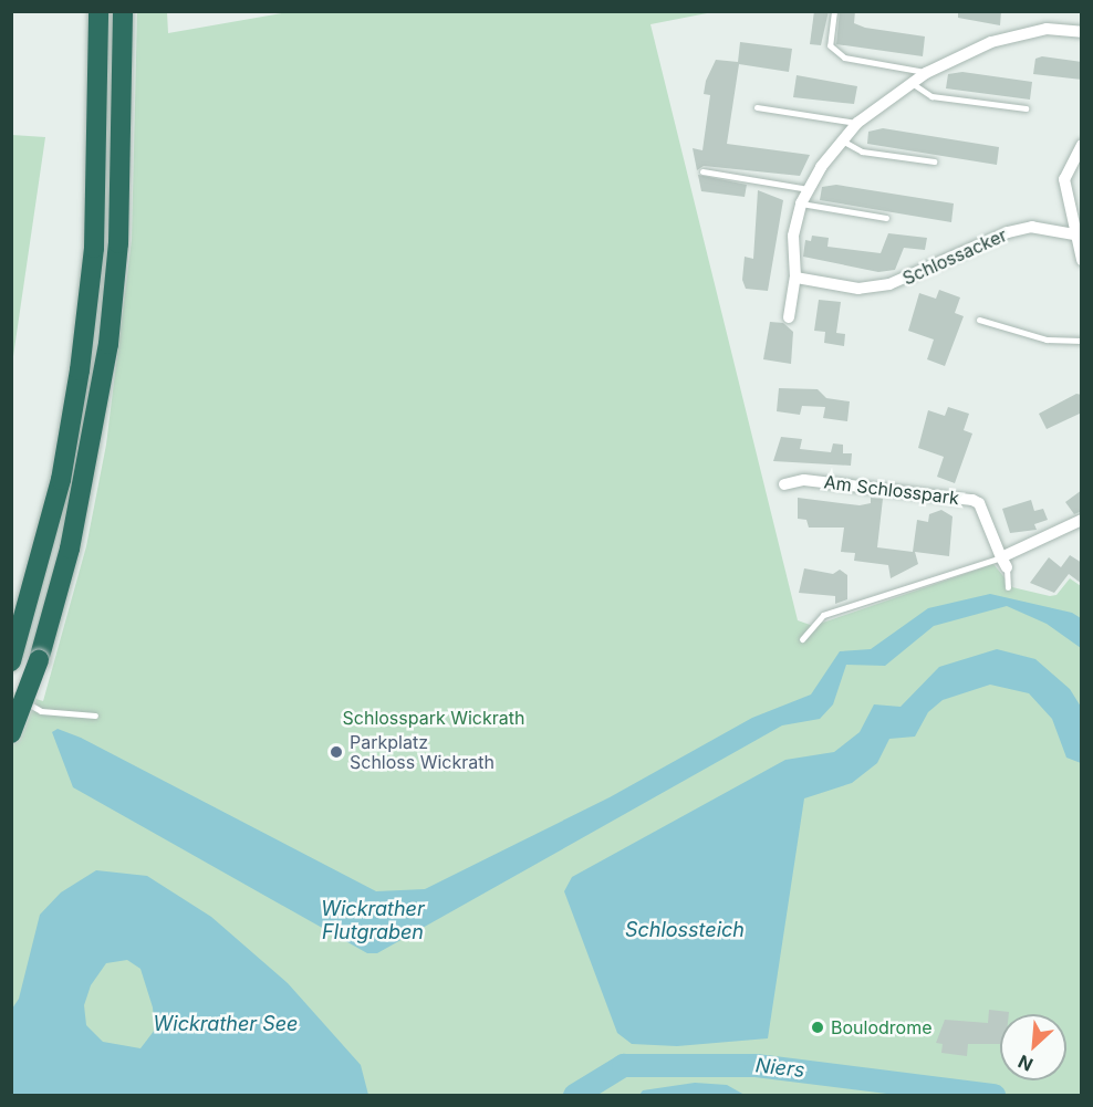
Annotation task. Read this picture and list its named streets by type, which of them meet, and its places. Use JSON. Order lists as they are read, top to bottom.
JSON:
{
  "streets": {
    "street": ["Schlossacker", "Am Schlosspark"]
  },
  "water": [
    "Wickrather Flutgraben",
    "Schlossteich",
    "Wickrather See",
    "Niers"
  ],
  "parks": ["Schlosspark Wickrath"],
  "places": ["Parkplatz Schloss Wickrath", "Boulodrome"],
  "north": "bottom left"
}
